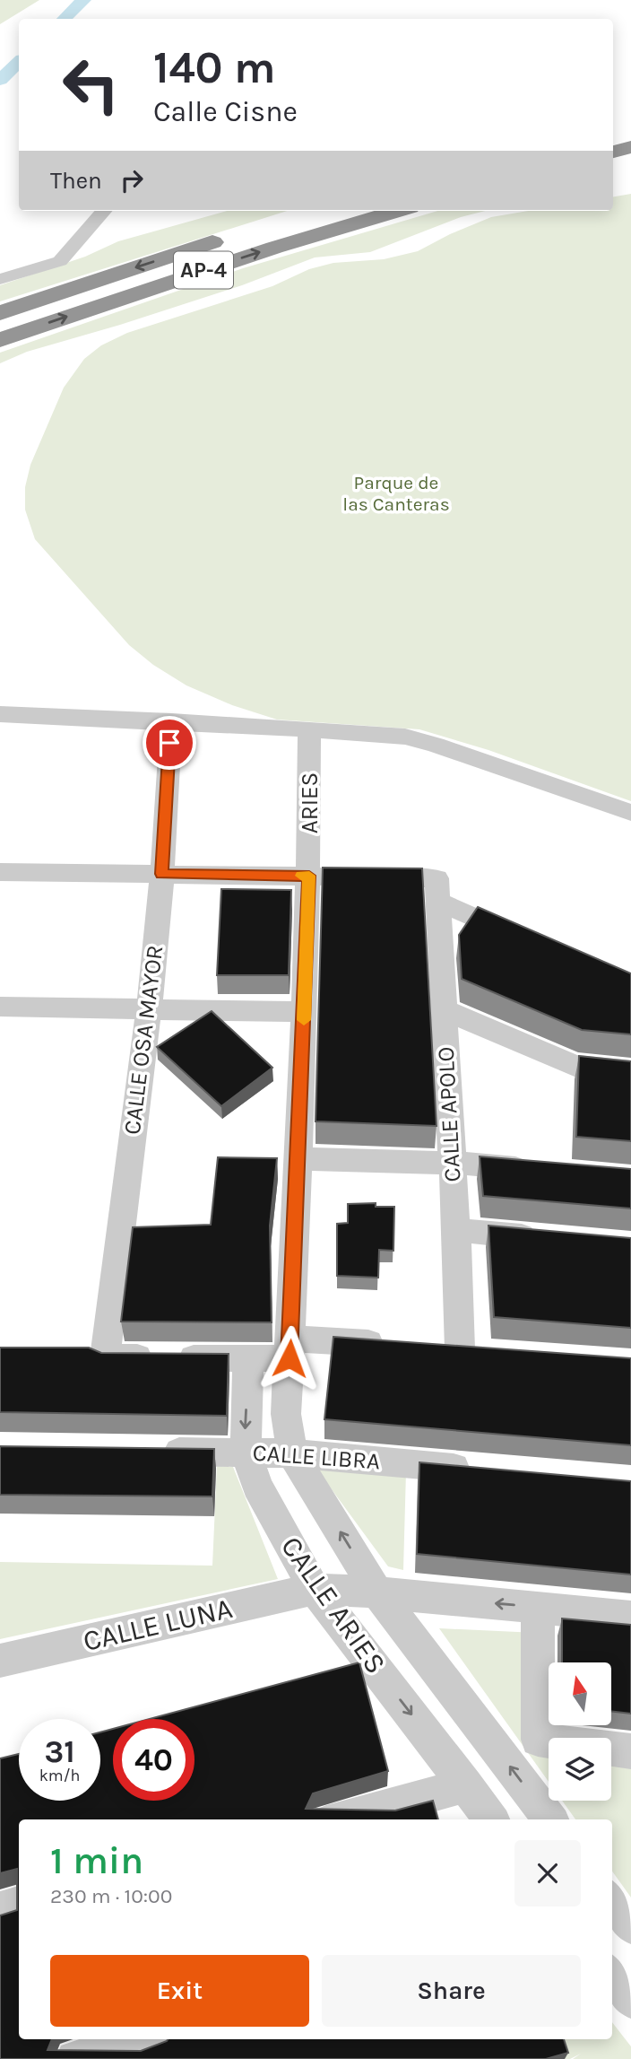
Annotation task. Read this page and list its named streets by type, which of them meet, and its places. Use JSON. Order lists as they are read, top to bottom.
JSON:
{
  "streets": {
    "highway": ["AP-4"],
    "street": [
      "ARIES",
      "CALLE OSA MAYOR",
      "CALLE APOLO",
      "CALLE LIBRA",
      "CALLE ARIES",
      "CALLE LUNA"
    ]
  },
  "crossings": [
    ["CALLE OSA MAYOR", "CALLE ARIES"],
    ["CALLE LIBRA", "CALLE ARIES"],
    ["CALLE ARIES", "CALLE LUNA"]
  ],
  "parks": ["Parque de las Canteras"],
  "north": "top",
  "page": {
    "turn": ["140 m", "Calle Cisne"],
    "then": "Then",
    "speed": "31 km/h",
    "limit": "40",
    "heading": ["1 min", "230 m · 10:00"],
    "buttons": ["Exit", "Share"]
  }
}
